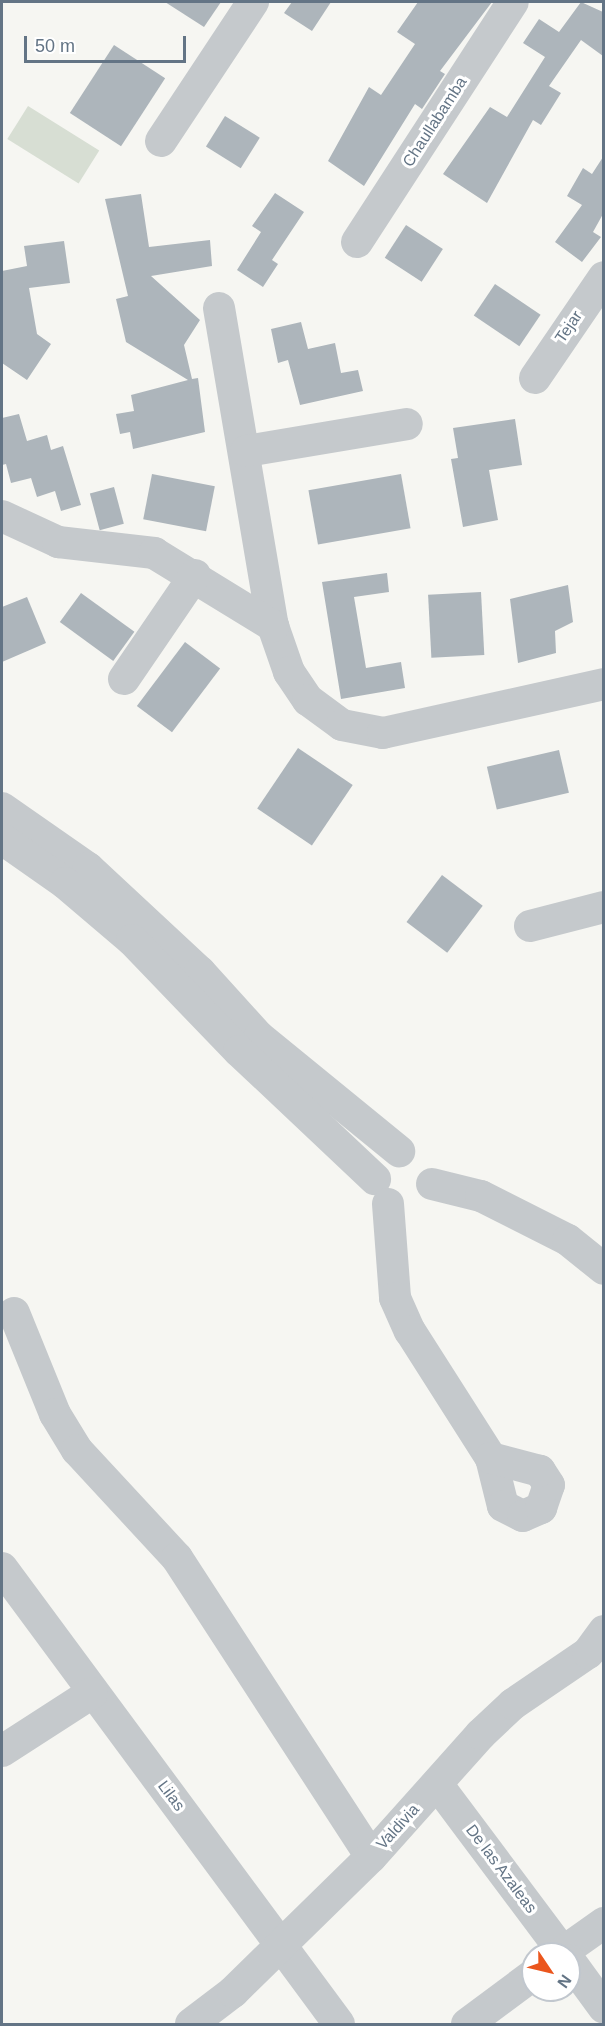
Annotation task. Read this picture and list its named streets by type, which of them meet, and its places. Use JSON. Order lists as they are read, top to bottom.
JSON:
{
  "streets": {
    "street": [
      "Chaullabamba",
      "Tejar",
      "Lilas",
      "Valdivia",
      "De las Azaleas"
    ]
  },
  "crossings": [
    ["Lilas", "Valdivia"],
    ["Valdivia", "De las Azaleas"]
  ],
  "scale_bar": "50 m",
  "north": "bottom right"
}
